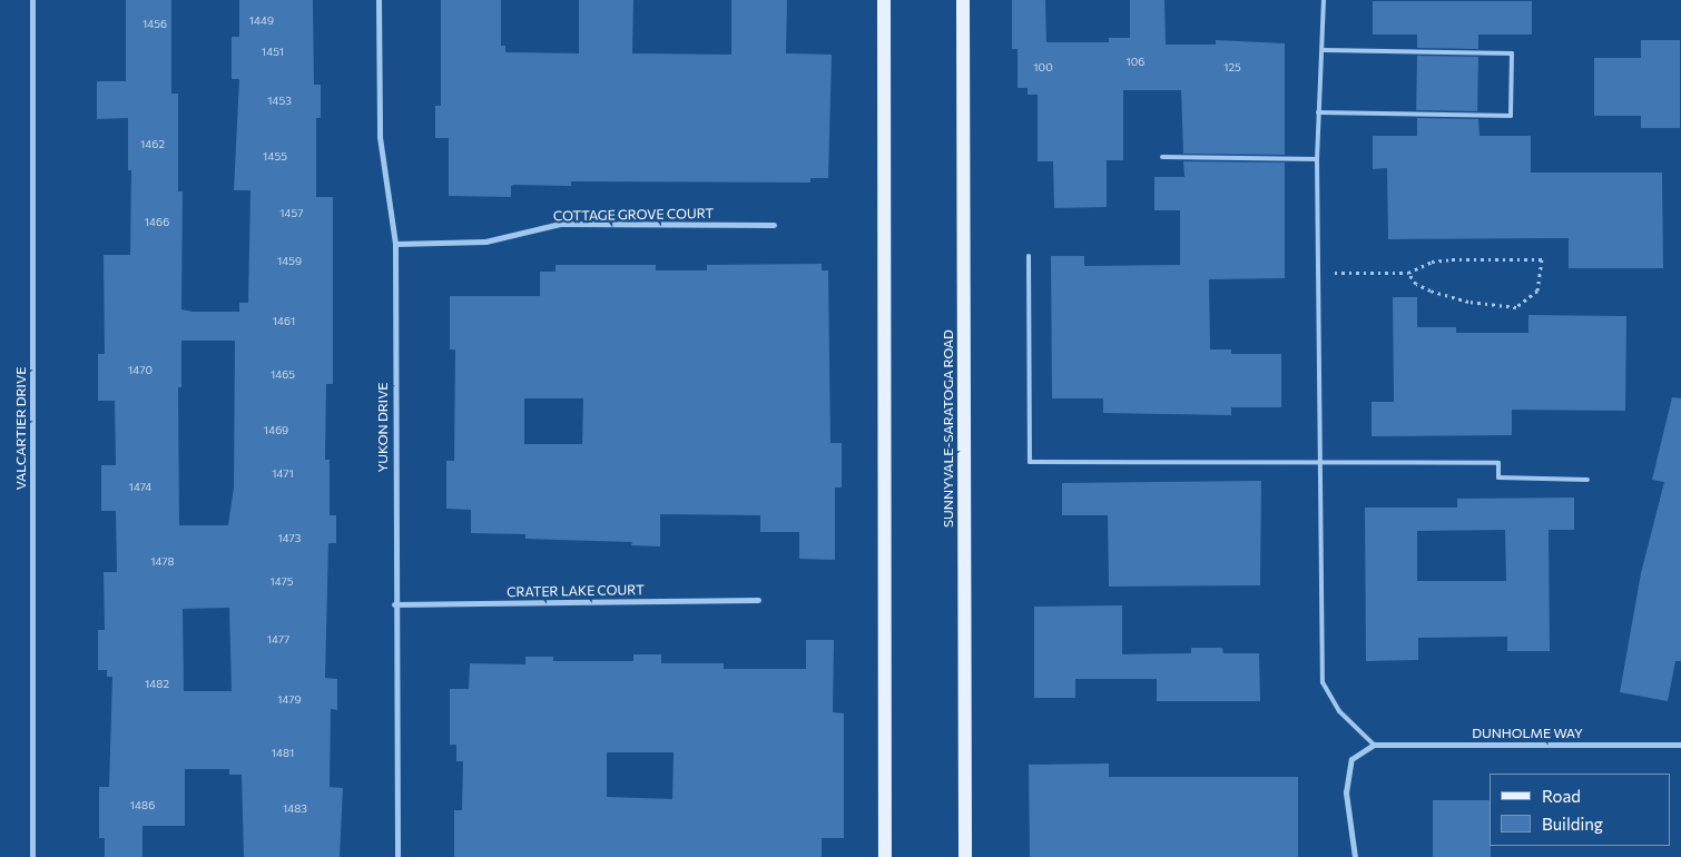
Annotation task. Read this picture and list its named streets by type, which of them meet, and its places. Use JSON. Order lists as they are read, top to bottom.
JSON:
{
  "streets": {
    "main road": ["SUNNYVALE-SARATOGA ROAD"],
    "street": [
      "COTTAGE GROVE COURT",
      "YUKON DRIVE",
      "VALCARTIER DRIVE",
      "CRATER LAKE COURT",
      "DUNHOLME WAY"
    ]
  },
  "crossings": [
    ["COTTAGE GROVE COURT", "YUKON DRIVE"],
    ["YUKON DRIVE", "CRATER LAKE COURT"]
  ],
  "house_numbers": [
    "1449",
    "1456",
    "1451",
    "106",
    "100",
    "125",
    "1453",
    "1462",
    "1455",
    "1457",
    "1466",
    "1459",
    "1461",
    "1470",
    "1465",
    "1469",
    "1471",
    "1474",
    "1473",
    "1478",
    "1475",
    "1477",
    "1482",
    "1479",
    "1481",
    "1486",
    "1483"
  ],
  "legend": ["Road", "Building"]
}
